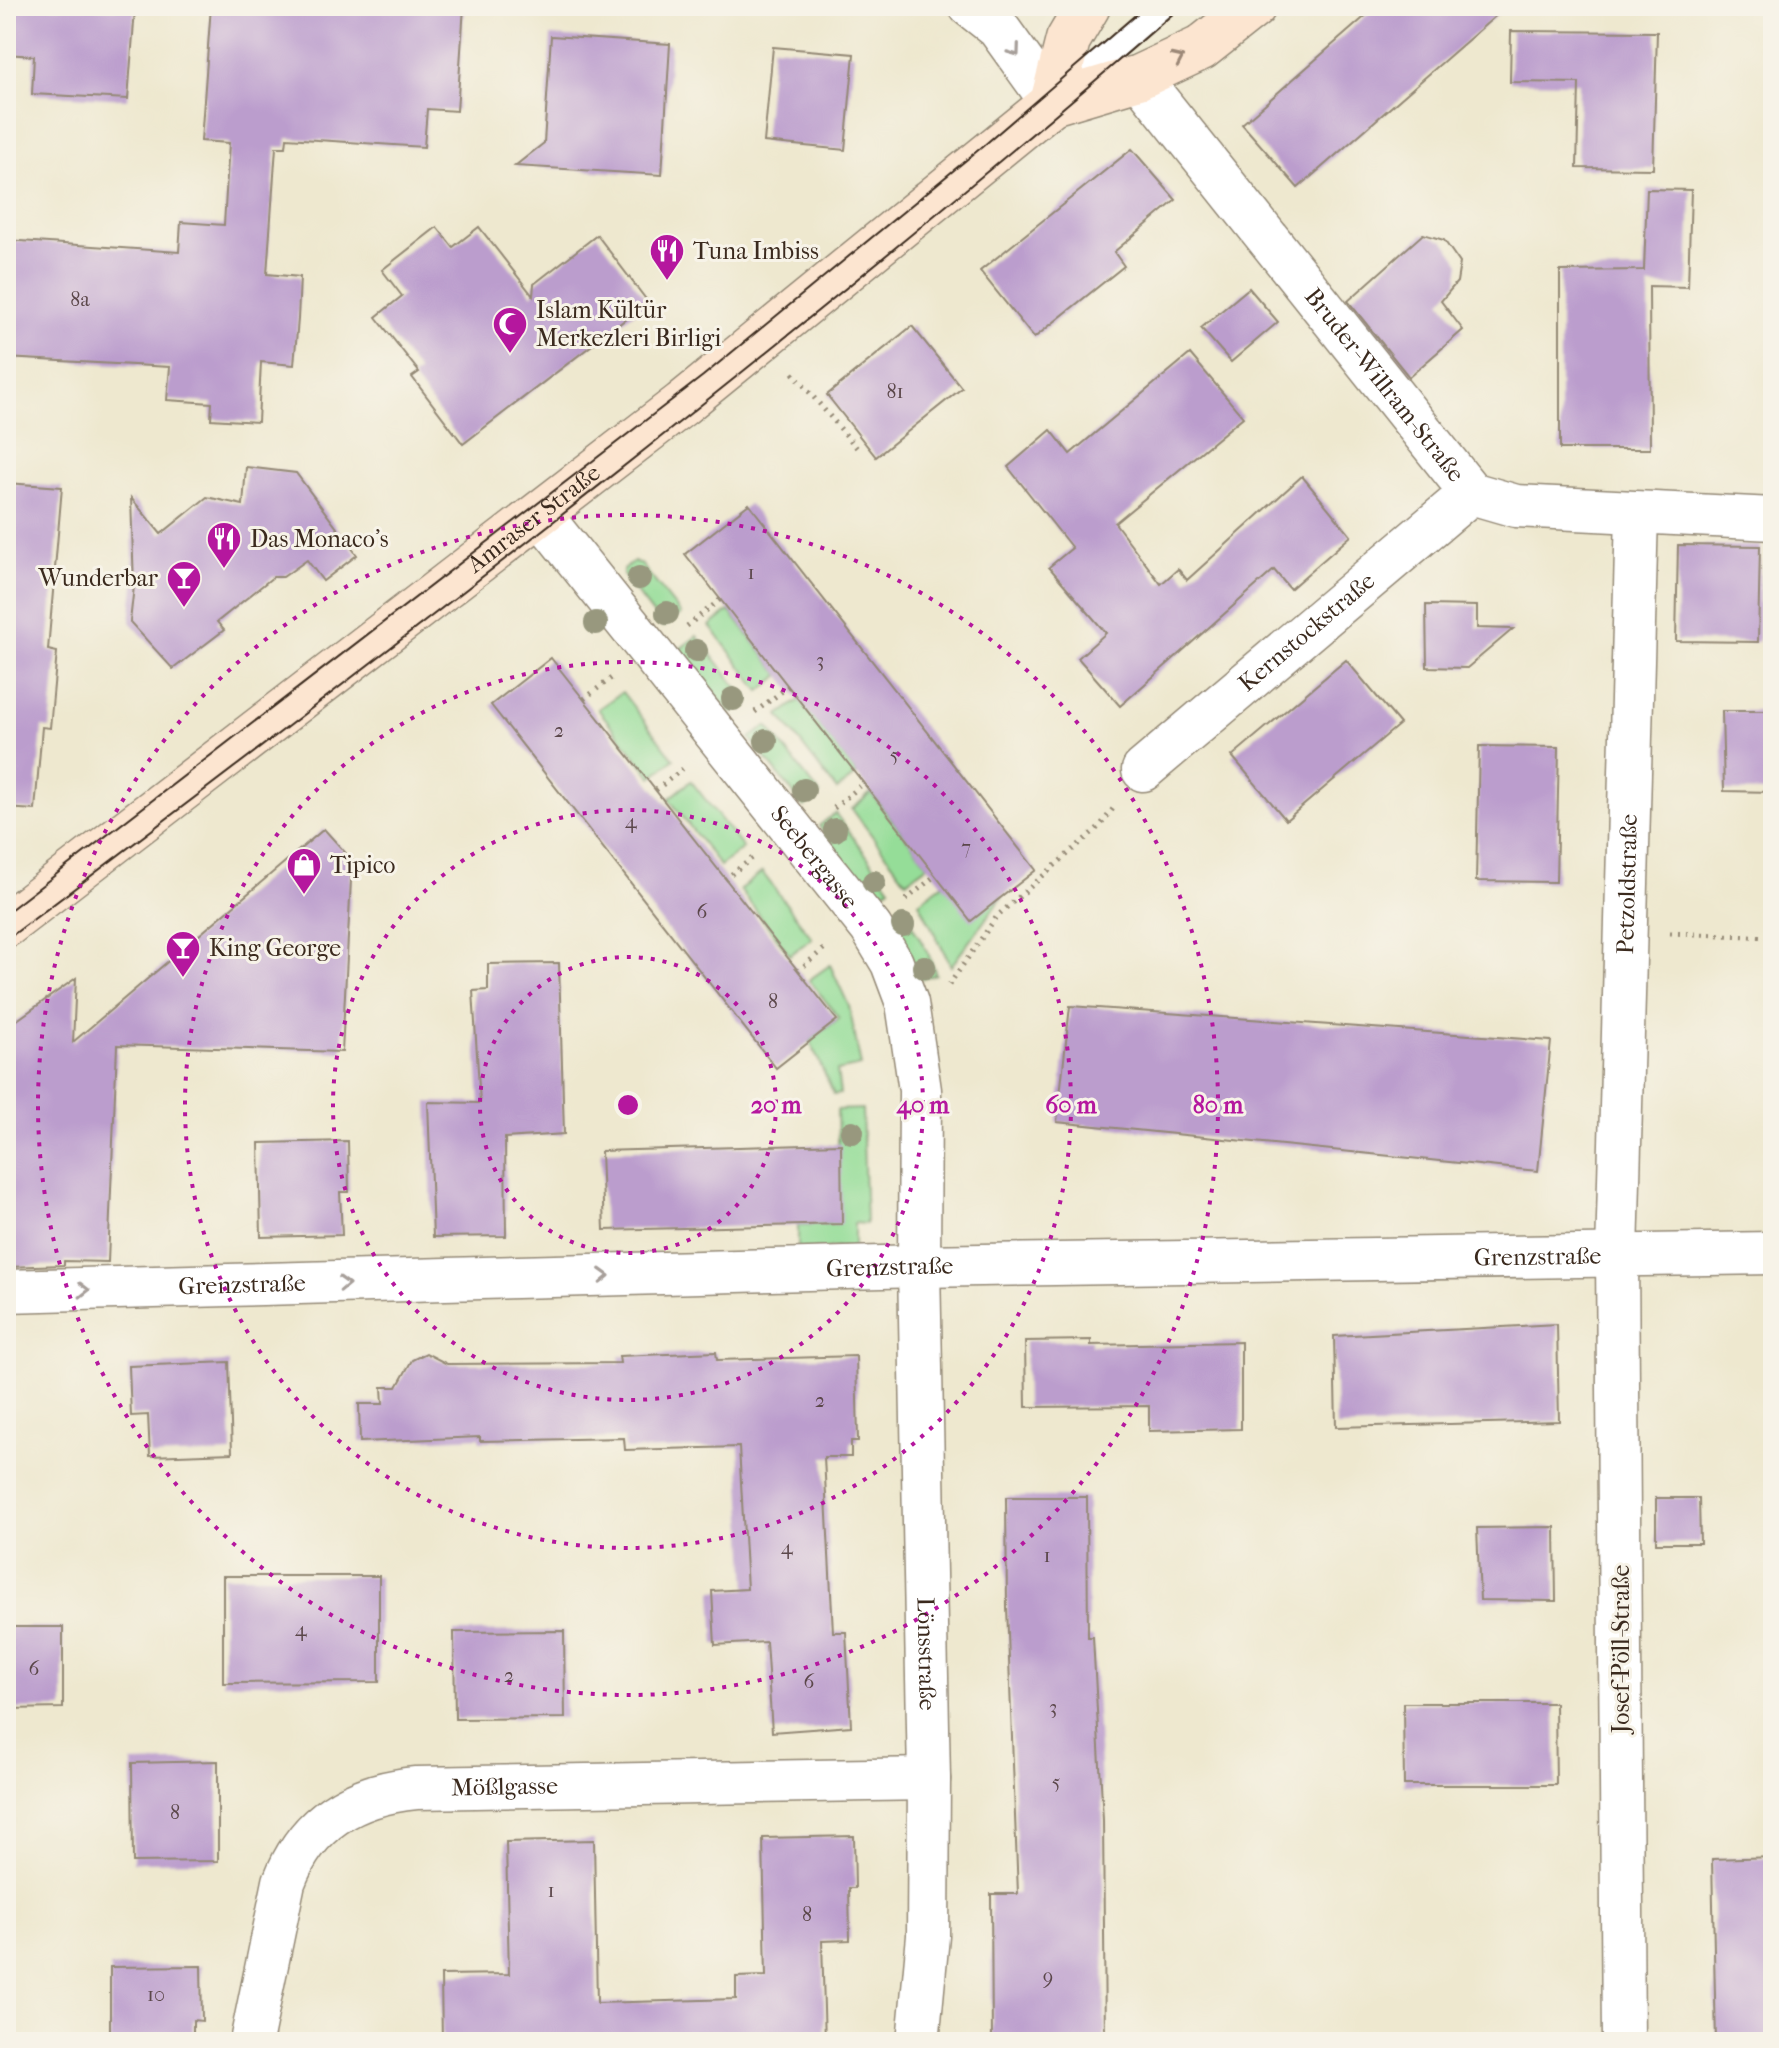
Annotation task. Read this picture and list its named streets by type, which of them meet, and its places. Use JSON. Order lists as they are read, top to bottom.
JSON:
{
  "streets": {
    "street": [
      "Bruder-Willram-Straße",
      "Amraser Straße",
      "Kernstockstraße",
      "Seebergasse",
      "Petzoldstraße",
      "Grenzstraße",
      "Josef-Pöll-Straße",
      "Lönsstraße",
      "Mößlgasse"
    ]
  },
  "crossings": [
    ["Bruder-Willram-Straße", "Amraser Straße"],
    ["Bruder-Willram-Straße", "Kernstockstraße"],
    ["Bruder-Willram-Straße", "Petzoldstraße"],
    ["Amraser Straße", "Seebergasse"],
    ["Seebergasse", "Grenzstraße"],
    ["Seebergasse", "Lönsstraße"],
    ["Petzoldstraße", "Grenzstraße"],
    ["Petzoldstraße", "Josef-Pöll-Straße"],
    ["Grenzstraße", "Josef-Pöll-Straße"],
    ["Grenzstraße", "Lönsstraße"],
    ["Lönsstraße", "Mößlgasse"]
  ],
  "one_way": ["Grenzstraße"],
  "places": {
    "restaurant": ["Tuna Imbiss", "Das Monaco's"],
    "mosque": ["Islam Kültür Merkezleri Birligi"],
    "bar": ["Wunderbar", "King George"],
    "shop": ["Tipico"]
  },
  "house_numbers": [
    "8a",
    "81",
    "1",
    "3",
    "2",
    "5",
    "4",
    "7",
    "6",
    "8",
    "2",
    "4",
    "1",
    "4",
    "6",
    "2",
    "6",
    "3",
    "5",
    "8",
    "1",
    "8",
    "9",
    "10"
  ],
  "rings": [
    "20 m",
    "40 m",
    "60 m",
    "80 m"
  ]
}
